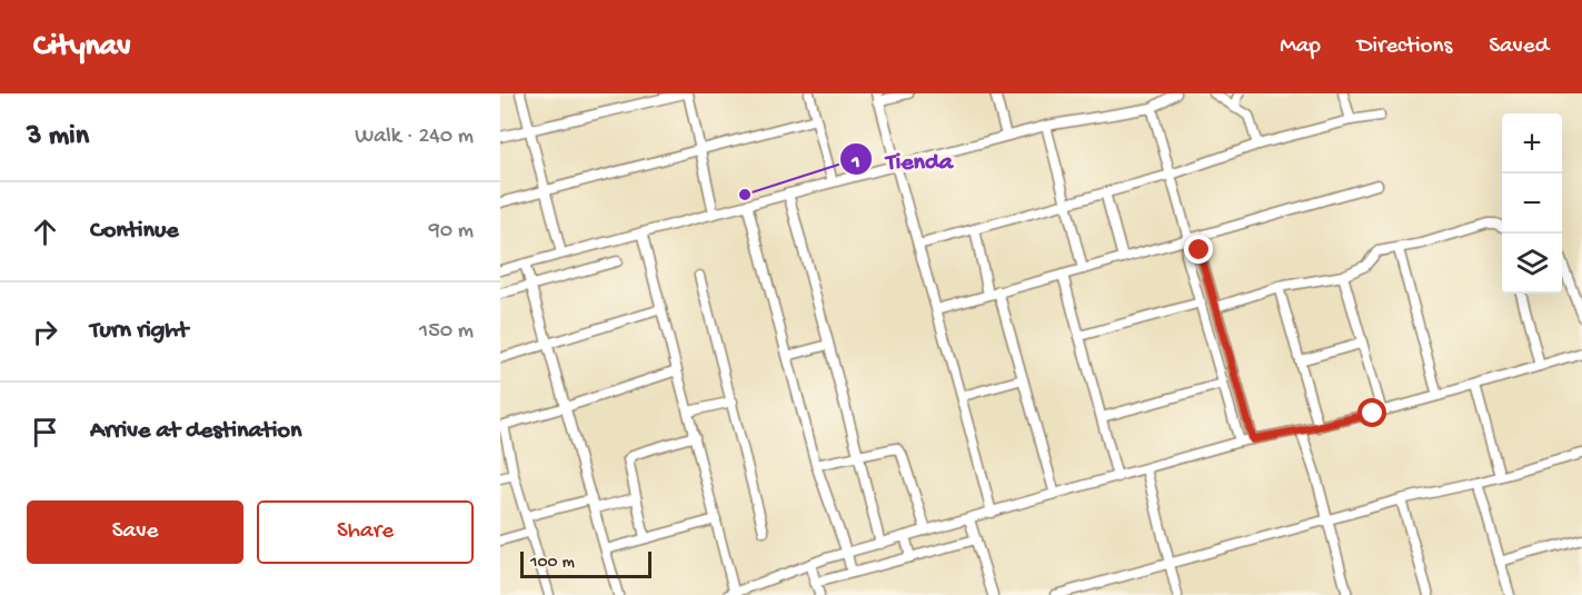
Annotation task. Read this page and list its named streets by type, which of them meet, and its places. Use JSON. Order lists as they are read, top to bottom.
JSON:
{
  "places": ["Tienda"],
  "scale_bar": "100 m",
  "page": {
    "header": "Citynav",
    "nav": ["Map", "Directions", "Saved"],
    "heading": ["3 min", "Walk · 240 m"],
    "map_buttons": ["+", "−"],
    "list": [
      ["Continue", "90 m"],
      ["Turn right", "150 m"],
      "Arrive at destination"
    ],
    "buttons": ["Save", "Share"],
    "scale": "100 m"
  }
}
